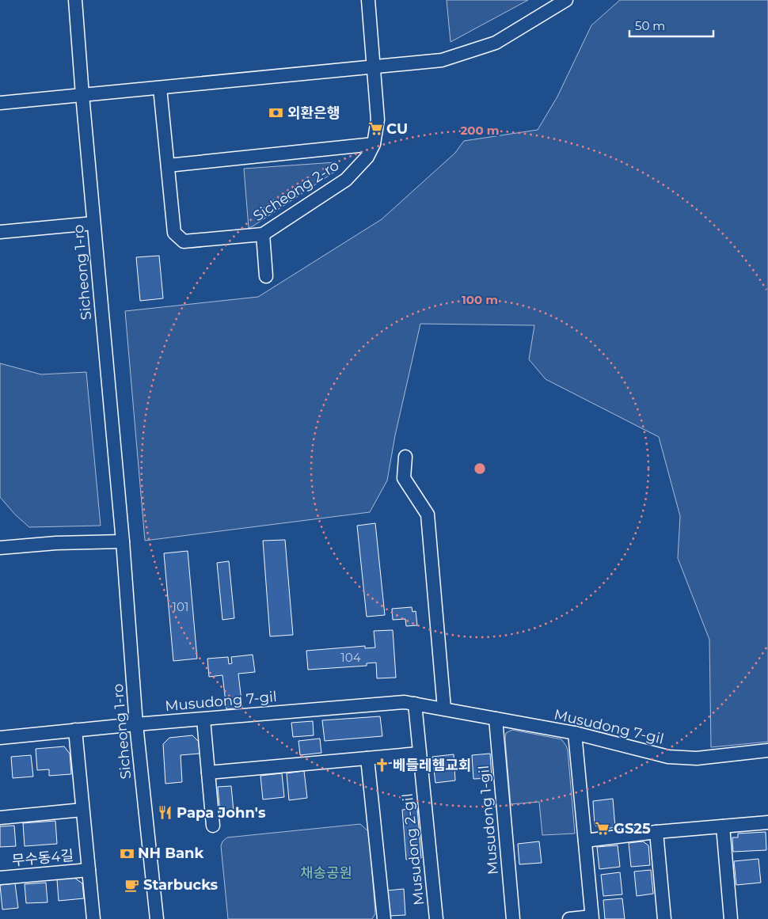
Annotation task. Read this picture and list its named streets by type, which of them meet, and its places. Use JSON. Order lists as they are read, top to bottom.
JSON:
{
  "streets": {
    "street": [
      "Sicheong 2-ro",
      "Sicheong 1-ro",
      "Musudong 7-gil",
      "Musudong 1-gil",
      "Musudong 2-gil",
      "무수동4길"
    ]
  },
  "crossings": [
    ["Sicheong 1-ro", "Musudong 7-gil"],
    ["Musudong 7-gil", "Musudong 1-gil"],
    ["Musudong 7-gil", "Musudong 2-gil"]
  ],
  "parks": ["채송공원"],
  "places": {
    "bank": ["외환은행", "NH Bank"],
    "supermarket": ["CU", "GS25"],
    "church": ["베들레헴교회"],
    "restaurant": ["Papa John's"],
    "cafe": ["Starbucks"]
  },
  "house_numbers": ["101", "104"],
  "scale_bar": "50 m",
  "rings": ["200 m", "100 m"]
}
